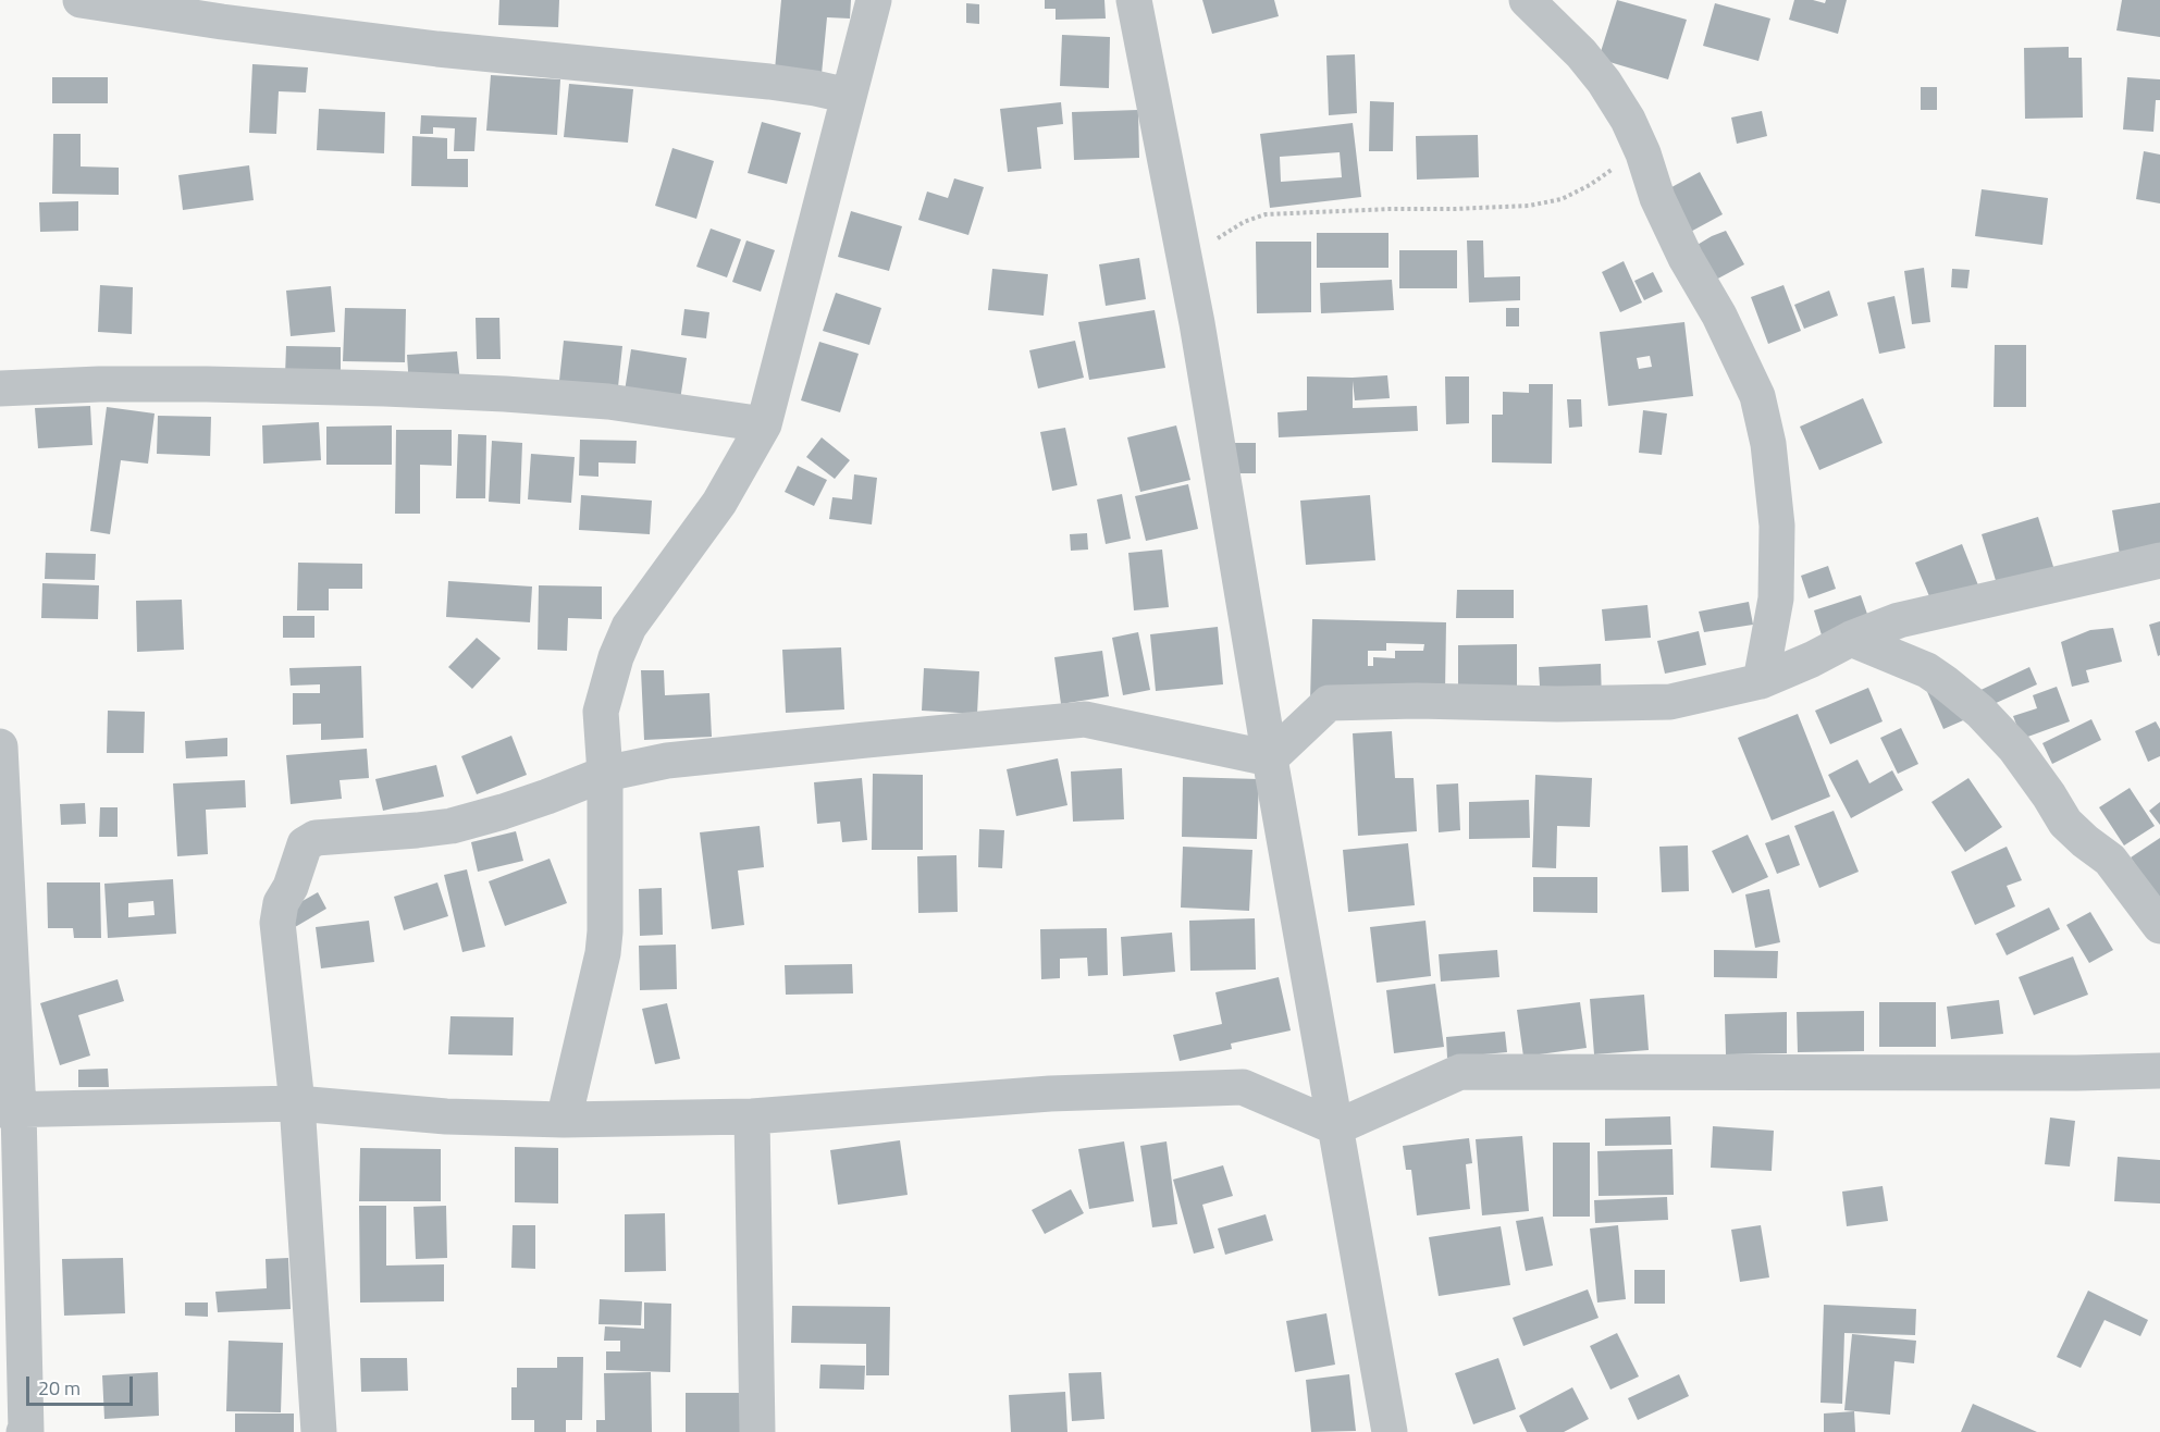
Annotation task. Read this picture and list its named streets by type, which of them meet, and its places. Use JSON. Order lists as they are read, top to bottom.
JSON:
{
  "scale_bar": "20 m"
}
